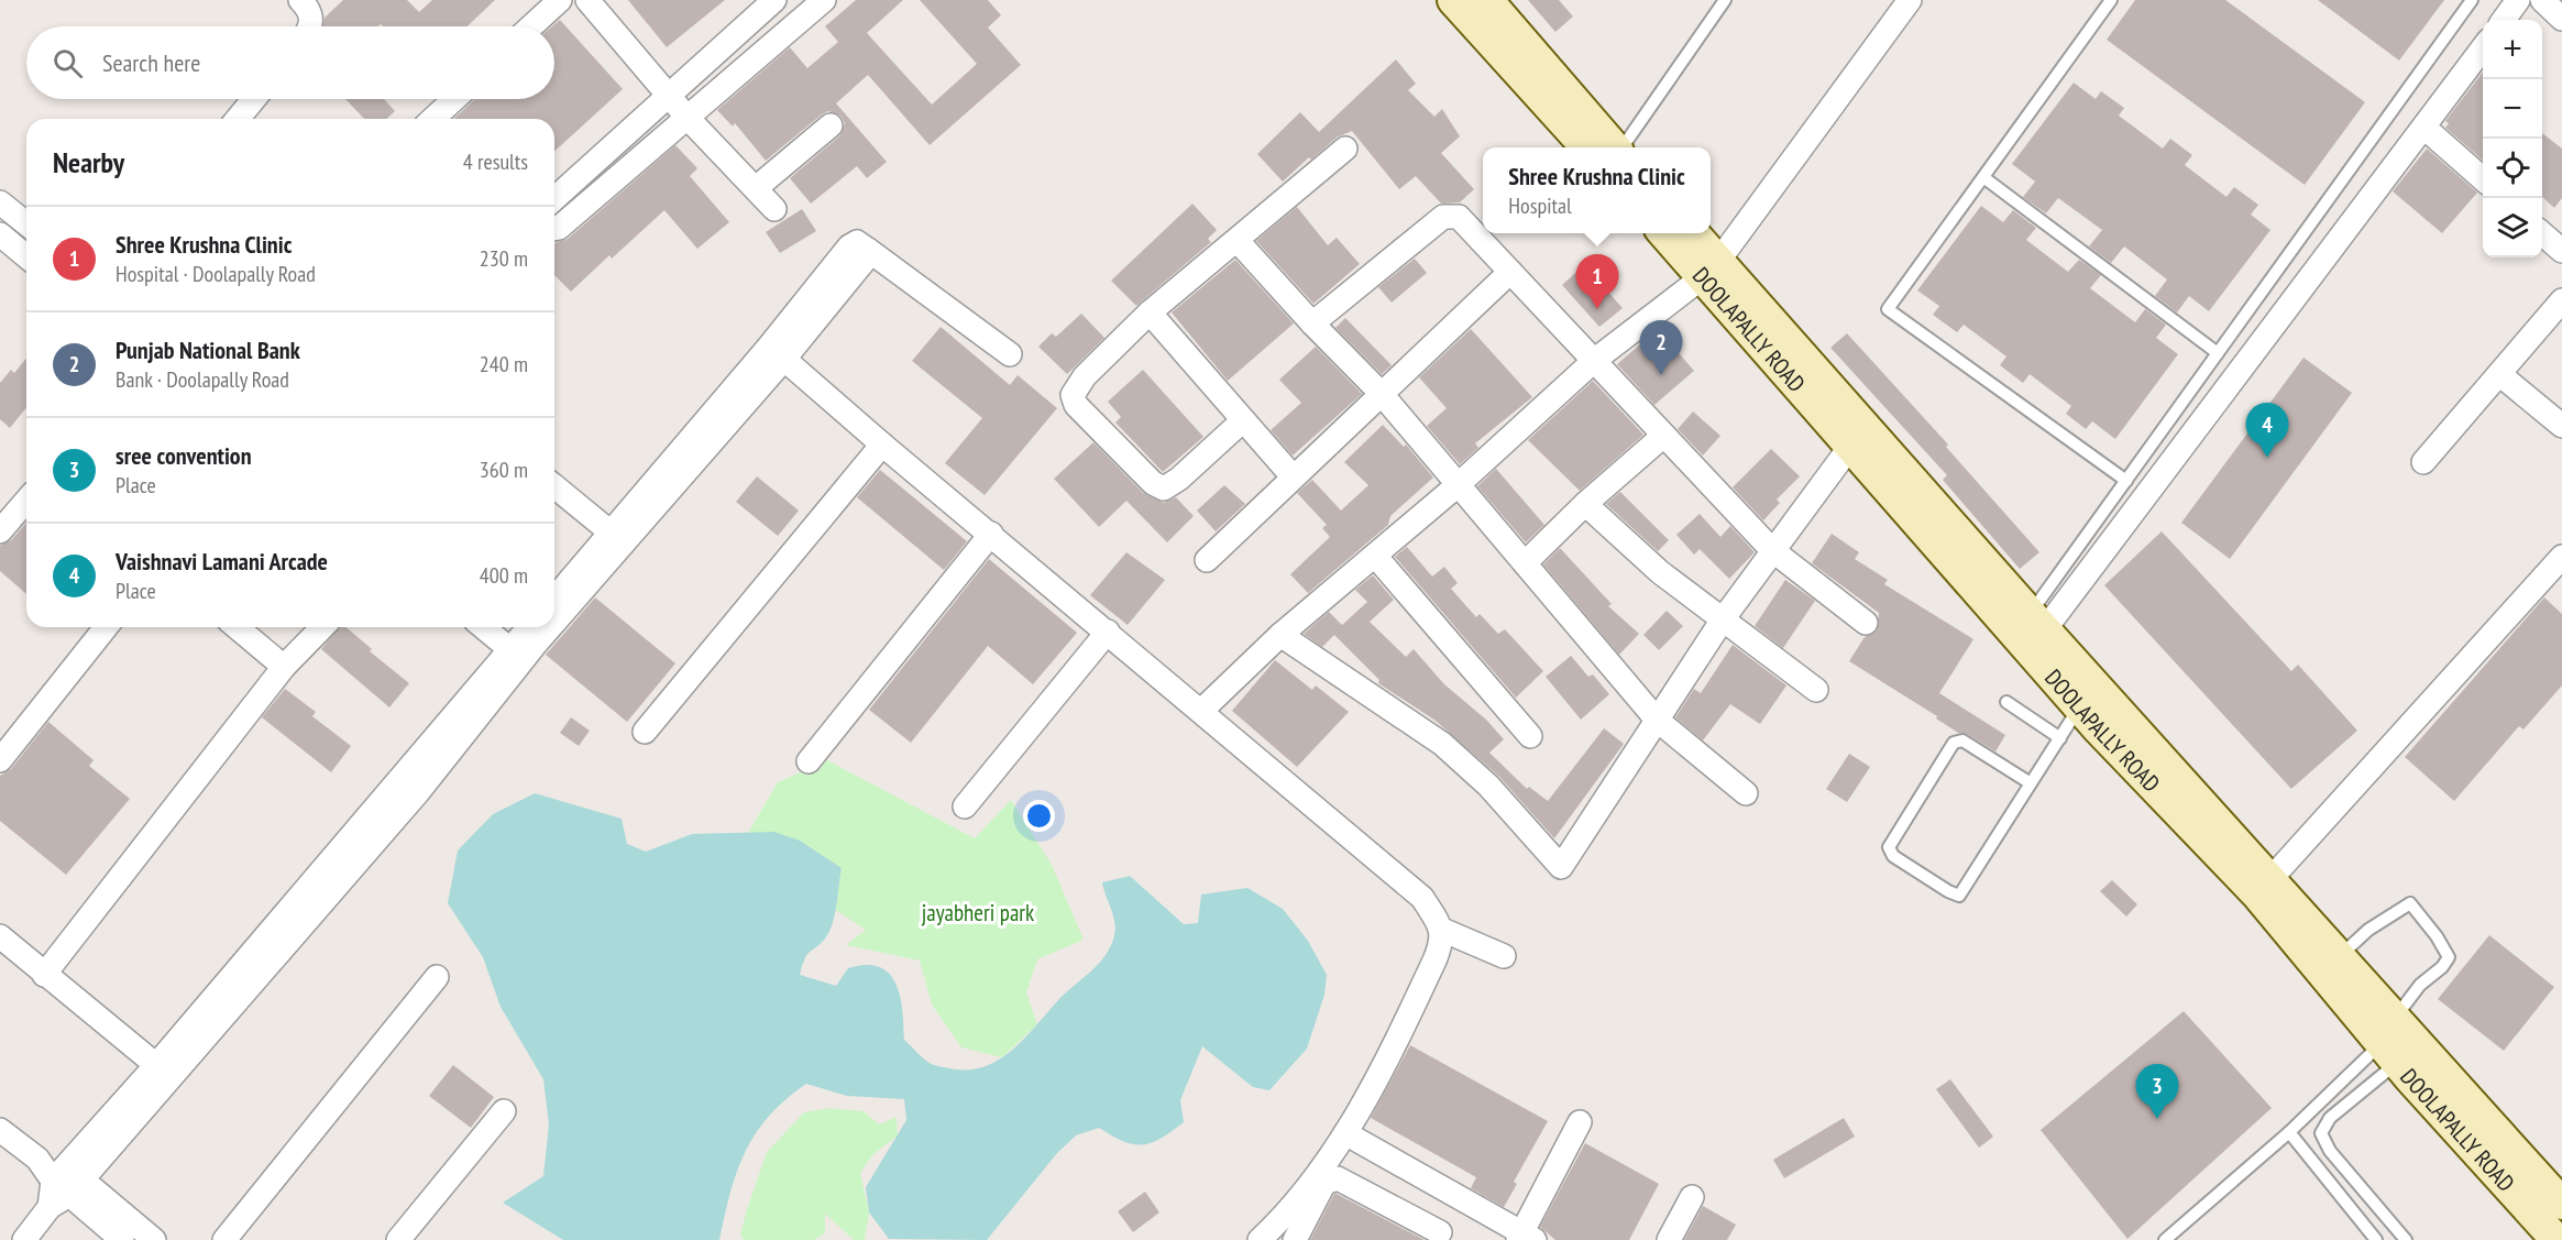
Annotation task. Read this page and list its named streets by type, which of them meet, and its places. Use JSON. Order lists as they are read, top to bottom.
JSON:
{
  "streets": {
    "main road": ["DOOLAPALLY ROAD"]
  },
  "parks": ["jayabheri park"],
  "page": {
    "map_buttons": ["+", "−"],
    "search": "Search here",
    "heading": ["Nearby", "4 results"],
    "popup": ["Shree Krushna Clinic", "Hospital"],
    "list": [
      {
        "mark": "1",
        "name": "Shree Krushna Clinic",
        "note": "Hospital · Doolapally Road",
        "value": "230 m"
      },
      {
        "mark": "2",
        "name": "Punjab National Bank",
        "note": "Bank · Doolapally Road",
        "value": "240 m"
      },
      {
        "mark": "3",
        "name": "sree convention",
        "note": "Place",
        "value": "360 m"
      },
      {
        "mark": "4",
        "name": "Vaishnavi Lamani Arcade",
        "note": "Place",
        "value": "400 m"
      }
    ],
    "pins": [
      "1",
      "2",
      "4",
      "3"
    ]
  }
}
